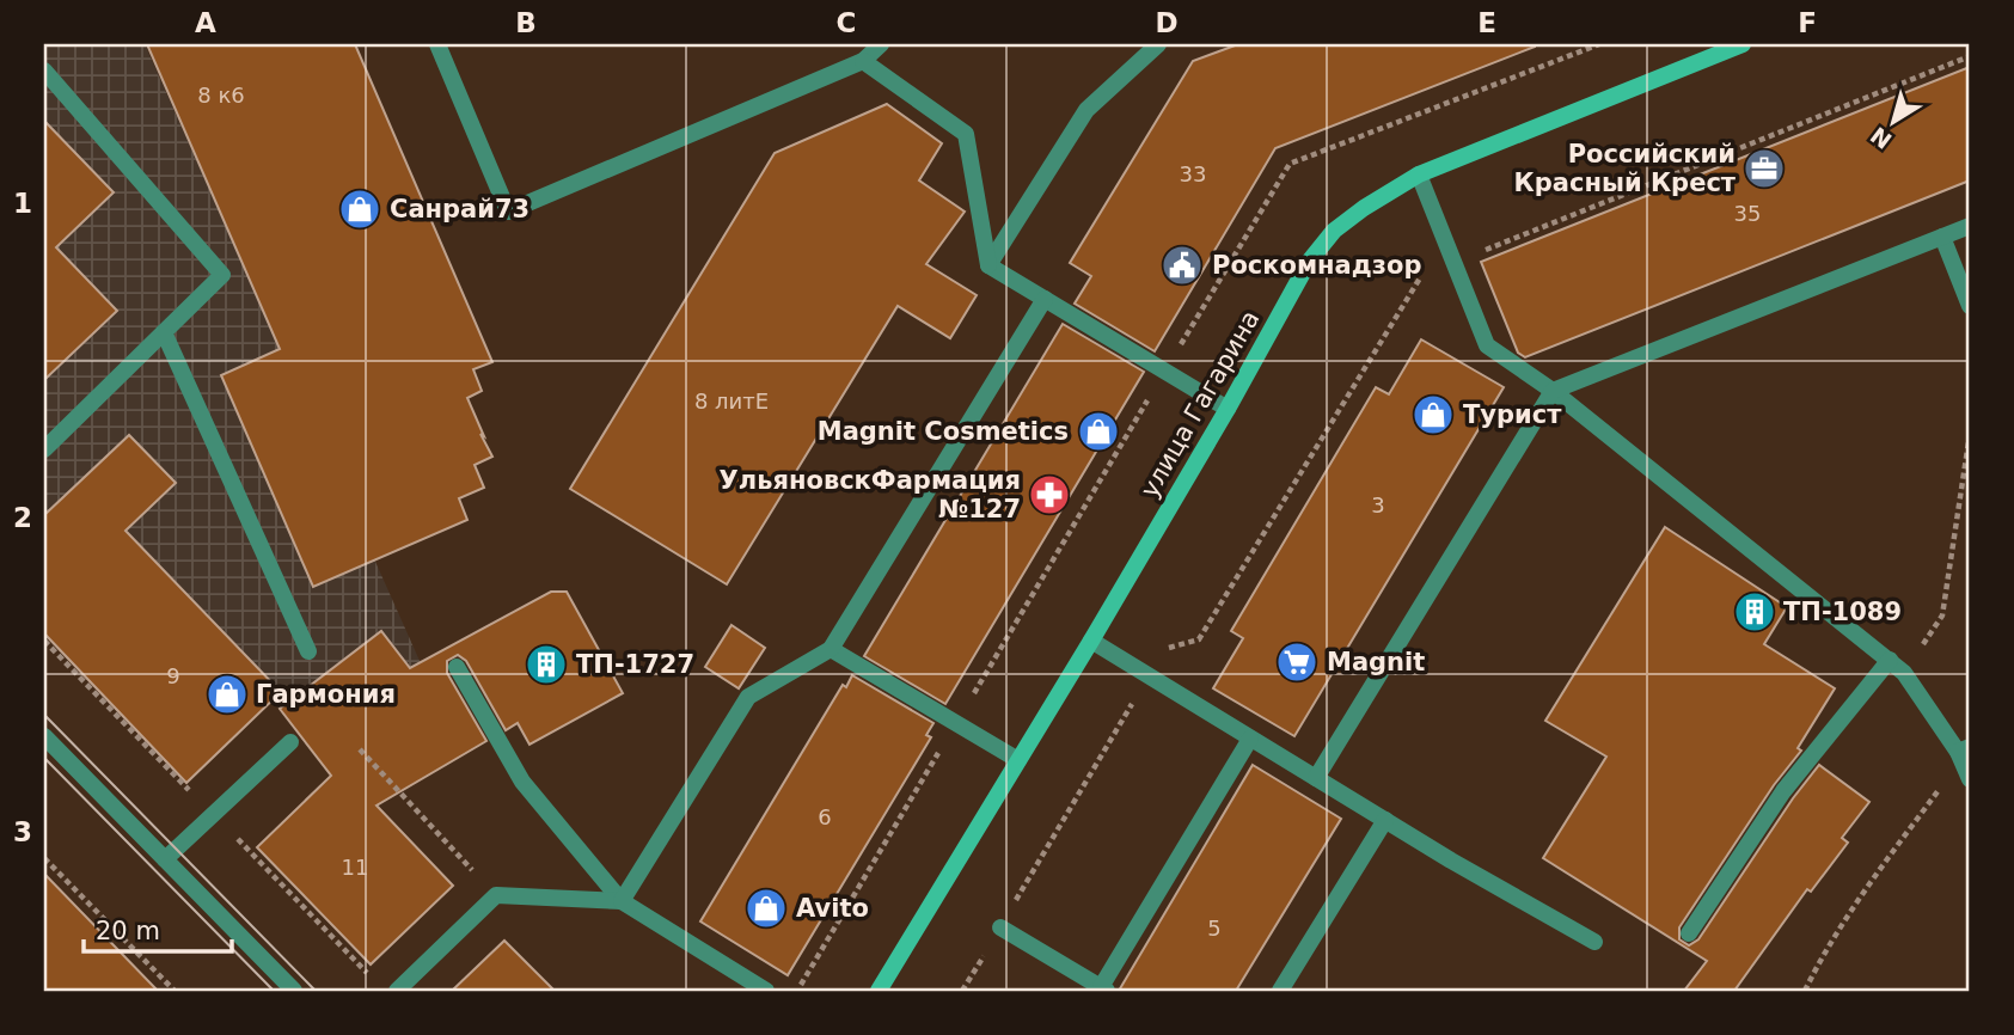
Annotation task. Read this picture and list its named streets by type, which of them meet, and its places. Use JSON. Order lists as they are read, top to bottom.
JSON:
{
  "streets": {
    "main road": ["улица Гагарина"]
  },
  "places": {
    "office": ["Российский Красный Крест"],
    "shop": [
      "Санрай73",
      "Турист",
      "Magnit Cosmetics",
      "Гармония",
      "Avito"
    ],
    "public building": ["Роскомнадзор"],
    "pharmacy": ["УльяновскФармация №127"],
    "building": ["ТП-1089", "ТП-1727"],
    "supermarket": ["Magnit"]
  },
  "house_numbers": [
    "8 к6",
    "33",
    "35",
    "8 литЕ",
    "3",
    "9",
    "6",
    "11",
    "5"
  ],
  "scale_bar": "20 m",
  "north": "bottom left",
  "grid": {
    "columns": [
      "A",
      "B",
      "C",
      "D",
      "E",
      "F"
    ],
    "rows": ["1", "2", "3"]
  }
}
